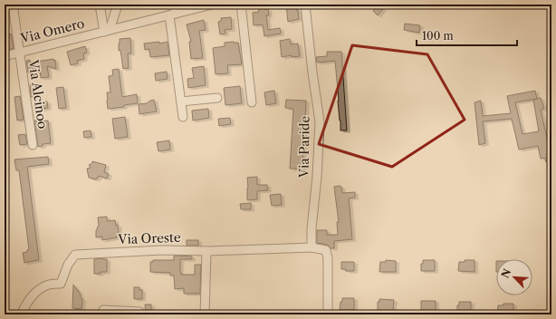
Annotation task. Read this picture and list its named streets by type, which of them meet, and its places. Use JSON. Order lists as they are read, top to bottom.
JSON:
{
  "streets": {
    "street": [
      "Via Omero",
      "Via Alcinoo",
      "Via Paride",
      "Via Oreste"
    ]
  },
  "crossings": [
    ["Via Omero", "Via Alcinoo"],
    ["Via Paride", "Via Oreste"]
  ],
  "scale_bar": "100 m",
  "north": "top left"
}
